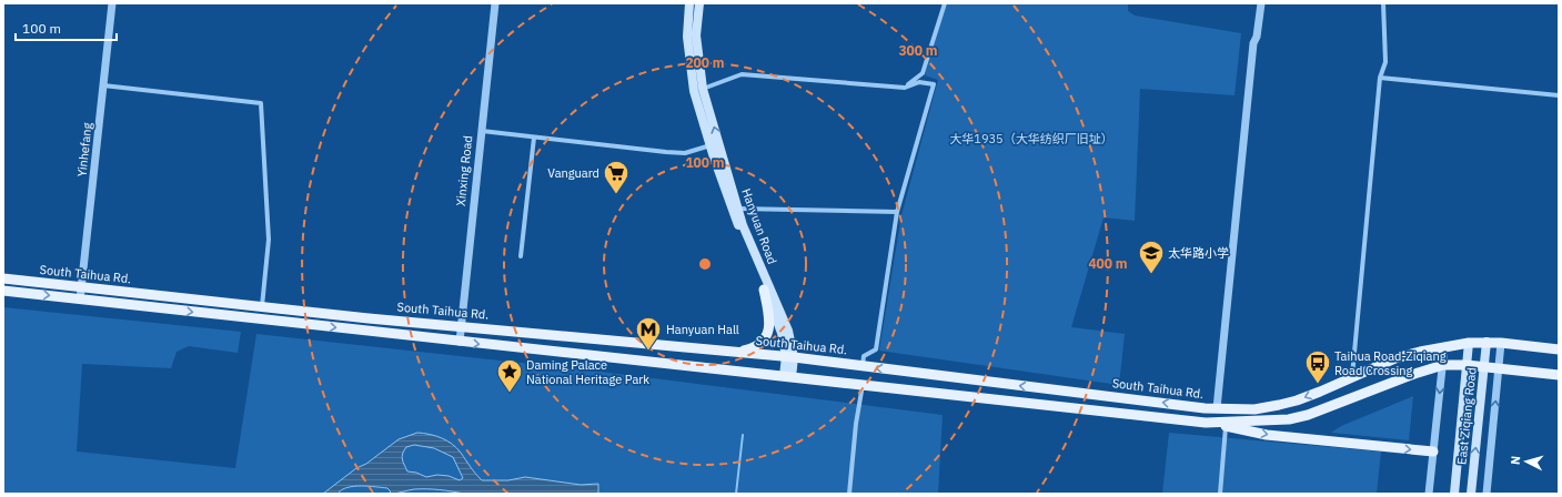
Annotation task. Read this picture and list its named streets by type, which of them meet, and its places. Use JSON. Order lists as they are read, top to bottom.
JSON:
{
  "streets": {
    "main road": ["Hanyuan Road", "South Taihua Rd.", "East Ziqiang Road"],
    "street": ["Yinhefang", "Xinxing Road"]
  },
  "crossings": [
    ["Yinhefang", "South Taihua Rd."],
    ["Xinxing Road", "South Taihua Rd."],
    ["Hanyuan Road", "South Taihua Rd."],
    ["South Taihua Rd.", "East Ziqiang Road"]
  ],
  "parks": ["大华1935（大华纺织厂旧址）"],
  "places": {
    "supermarket": ["Vanguard"],
    "school or university": ["太华路小学"],
    "metro station": ["Hanyuan Hall"],
    "bus stop": ["Taihua Road-Ziqiang Road Crossing"],
    "place": ["Daming Palace National Heritage Park"]
  },
  "scale_bar": "100 m",
  "north": "left",
  "rings": [
    "300 m",
    "200 m",
    "100 m",
    "400 m"
  ]
}
